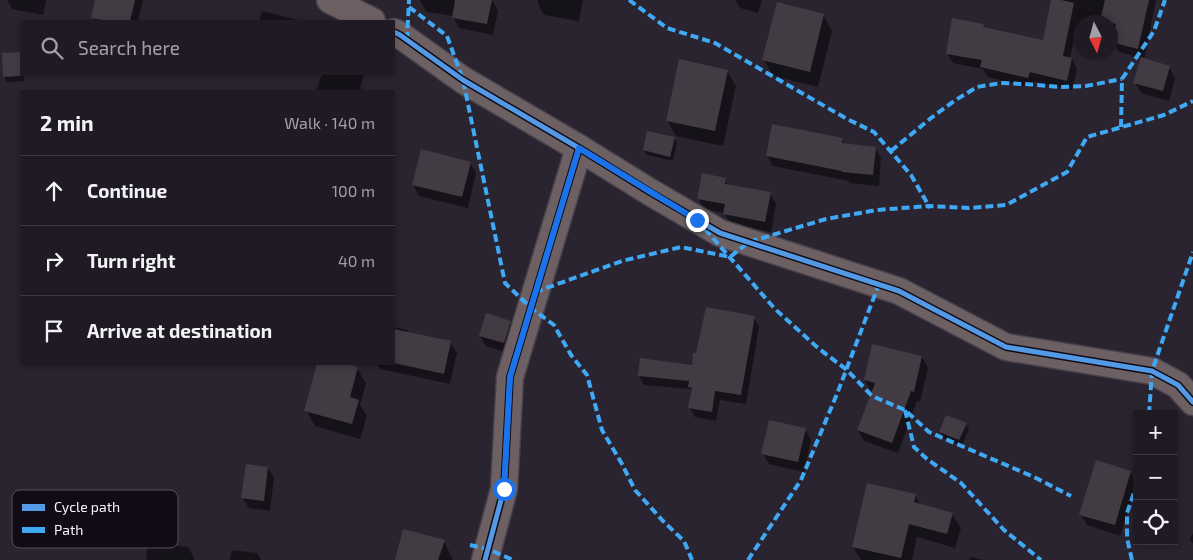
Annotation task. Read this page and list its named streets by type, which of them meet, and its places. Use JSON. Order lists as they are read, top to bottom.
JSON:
{
  "legend": ["Cycle path", "Path"],
  "north": "bottom",
  "page": {
    "search": "Search here",
    "heading": ["2 min", "Walk · 140 m"],
    "list": [
      ["Continue", "100 m"],
      ["Turn right", "40 m"],
      "Arrive at destination"
    ],
    "map_buttons": ["+", "−"]
  }
}
